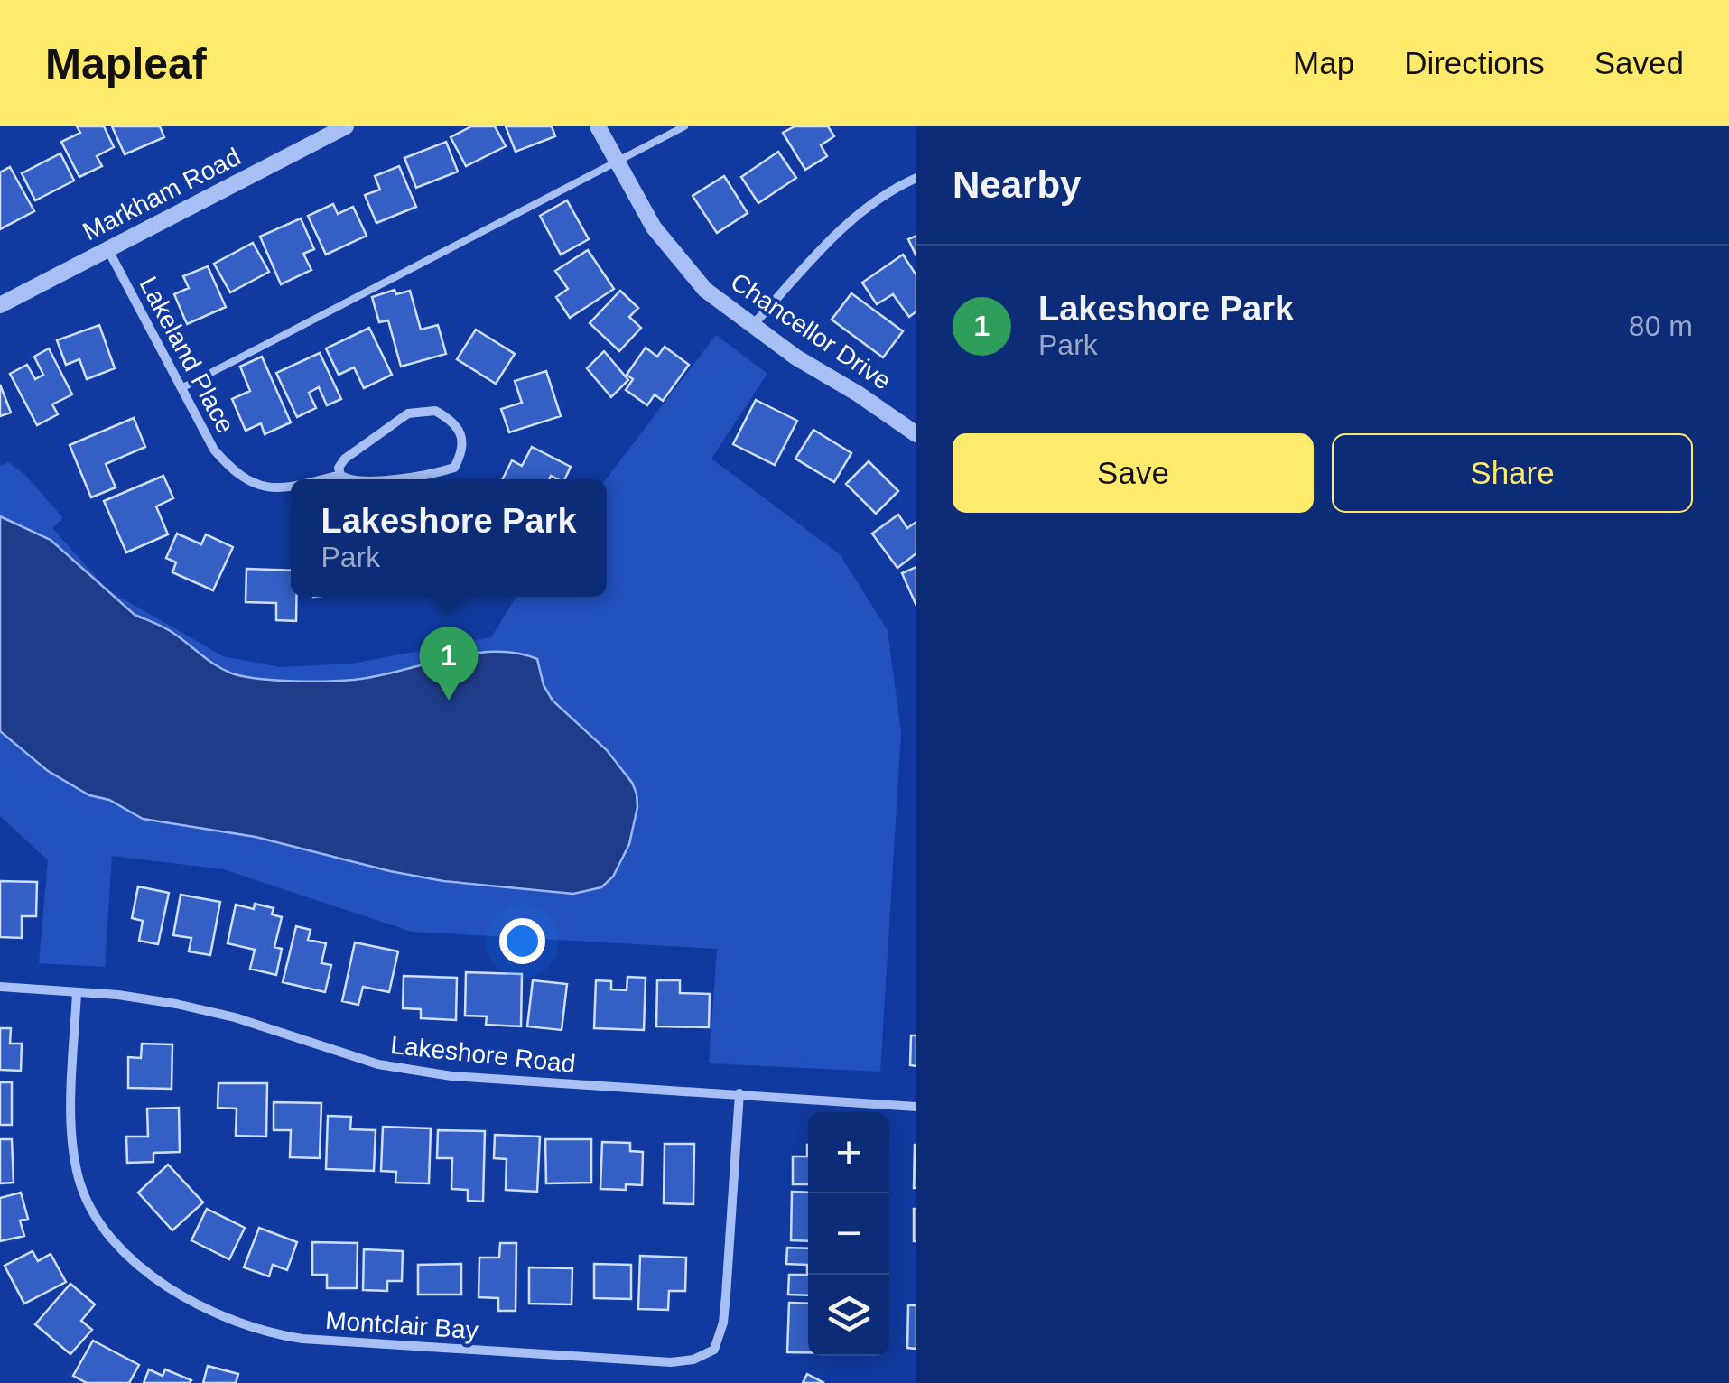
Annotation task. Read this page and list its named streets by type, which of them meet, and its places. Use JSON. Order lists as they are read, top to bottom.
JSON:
{
  "streets": {
    "street": [
      "Markham Road",
      "Chancellor Drive",
      "Lakeland Place",
      "Lakeshore Road",
      "Montclair Bay"
    ]
  },
  "crossings": [
    ["Markham Road", "Lakeland Place"],
    ["Lakeshore Road", "Montclair Bay"]
  ],
  "page": {
    "header": "Mapleaf",
    "nav": ["Map", "Directions", "Saved"],
    "heading": "Nearby",
    "list": [
      {
        "mark": "1",
        "name": "Lakeshore Park",
        "note": "Park",
        "value": "80 m"
      }
    ],
    "buttons": ["Save", "Share"],
    "popup": ["Lakeshore Park", "Park"],
    "pins": "1",
    "map_buttons": ["+", "−"]
  }
}
